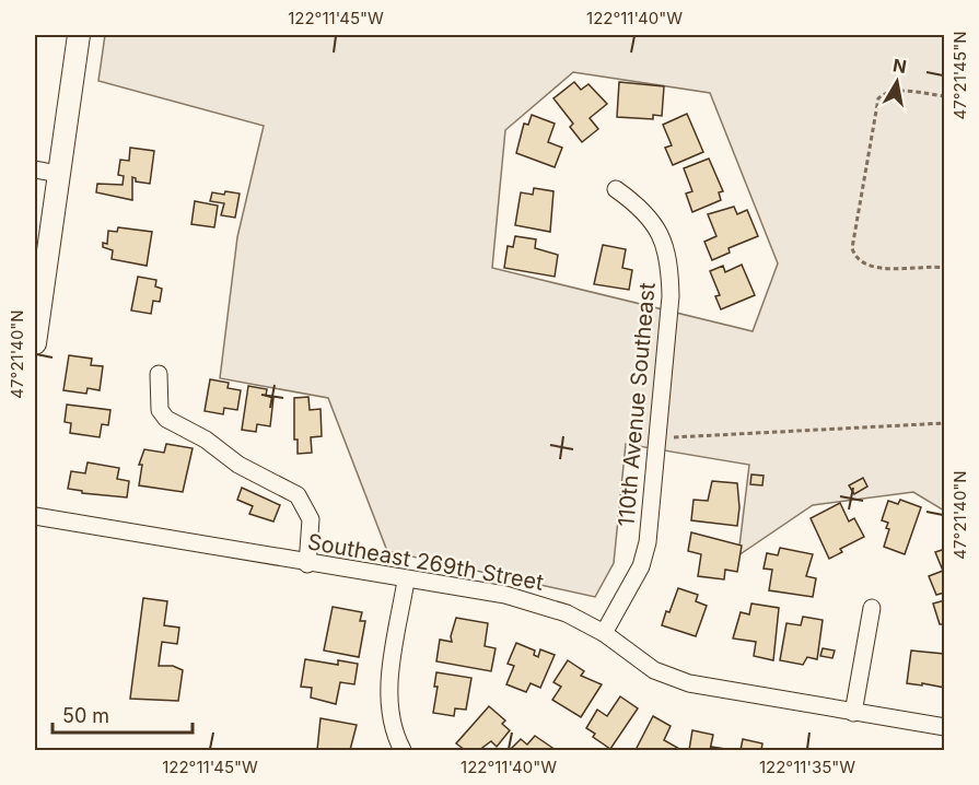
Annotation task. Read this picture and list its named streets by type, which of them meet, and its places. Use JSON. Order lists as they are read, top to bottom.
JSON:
{
  "streets": {
    "street": ["110th Avenue Southeast", "Southeast 269th Street"]
  },
  "crossings": [
    ["110th Avenue Southeast", "Southeast 269th Street"]
  ],
  "scale_bar": "50 m",
  "north": "top",
  "coordinates": [
    "122°11'45\"W",
    "122°11'40\"W",
    "47°21'45\"N",
    "47°21'40\"N",
    "122°11'35\"W"
  ]
}
